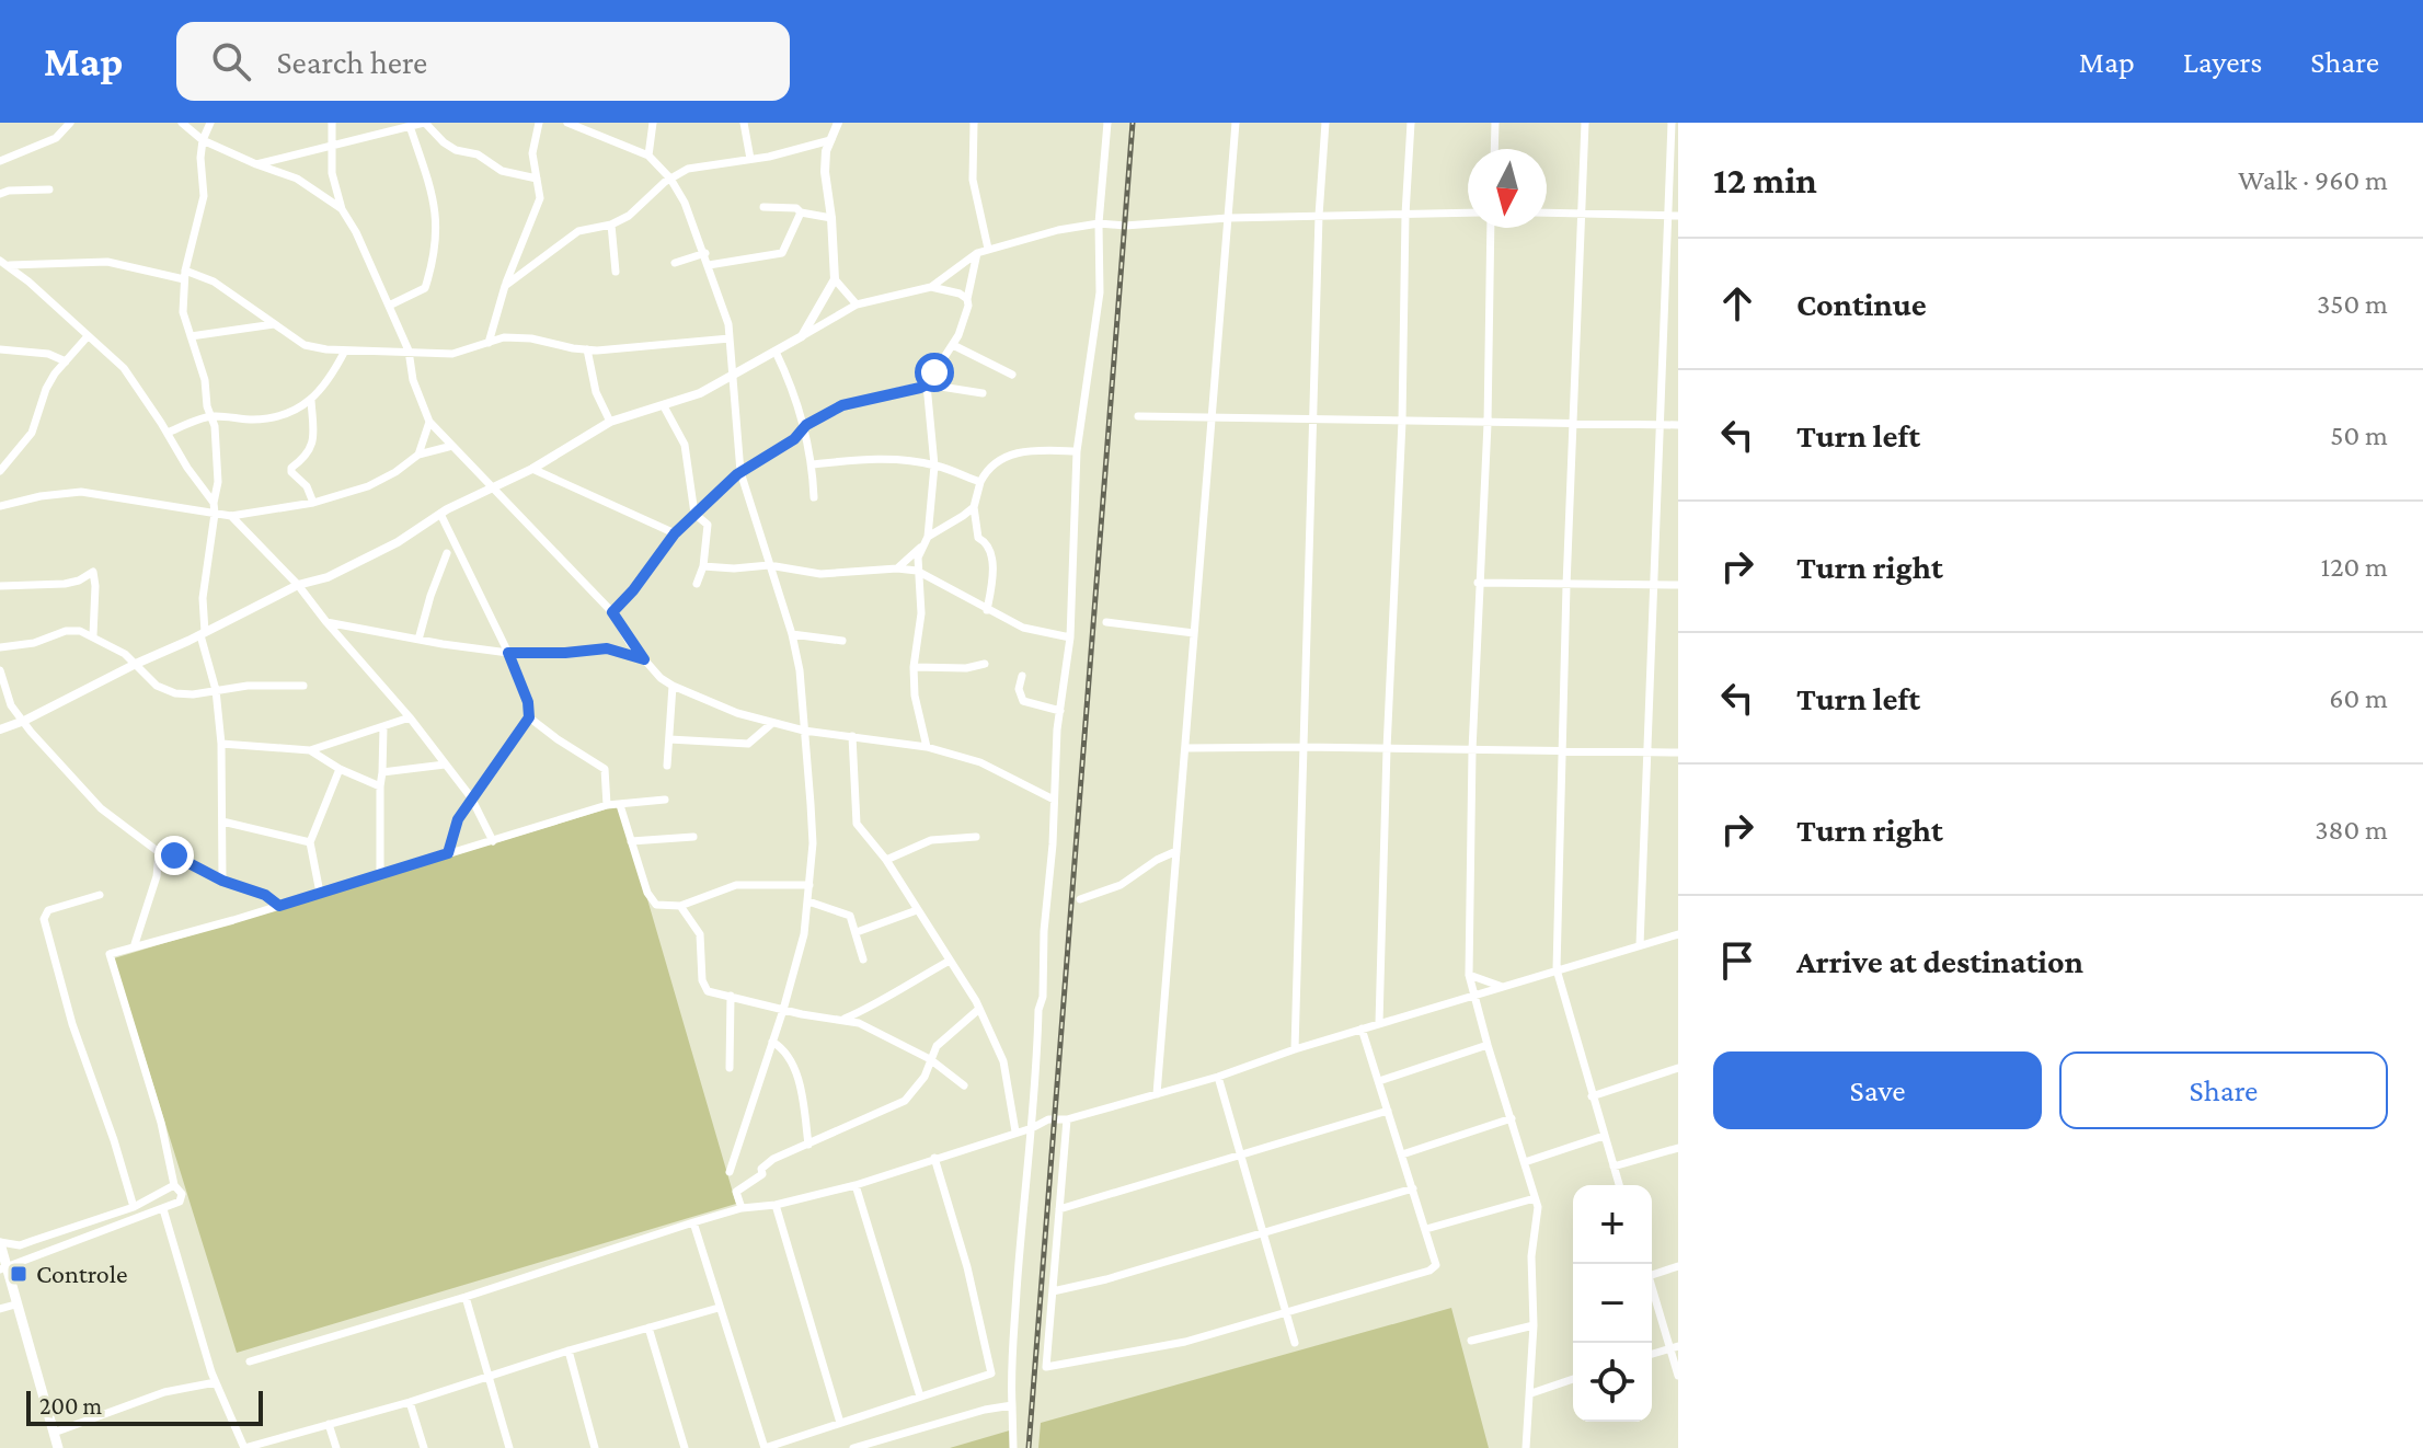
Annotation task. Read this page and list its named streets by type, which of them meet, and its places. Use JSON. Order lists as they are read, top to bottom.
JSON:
{
  "places": {
    "transit": ["Controle"]
  },
  "scale_bar": "200 m",
  "north": "bottom",
  "page": {
    "header": "Map",
    "search": "Search here",
    "nav": ["Map", "Layers", "Share"],
    "heading": ["12 min", "Walk · 960 m"],
    "list": [
      ["Continue", "350 m"],
      ["Turn left", "50 m"],
      ["Turn right", "120 m"],
      ["Turn left", "60 m"],
      ["Turn right", "380 m"],
      "Arrive at destination"
    ],
    "buttons": ["Save", "Share"],
    "map_buttons": ["+", "−"],
    "scale": "200 m"
  }
}
